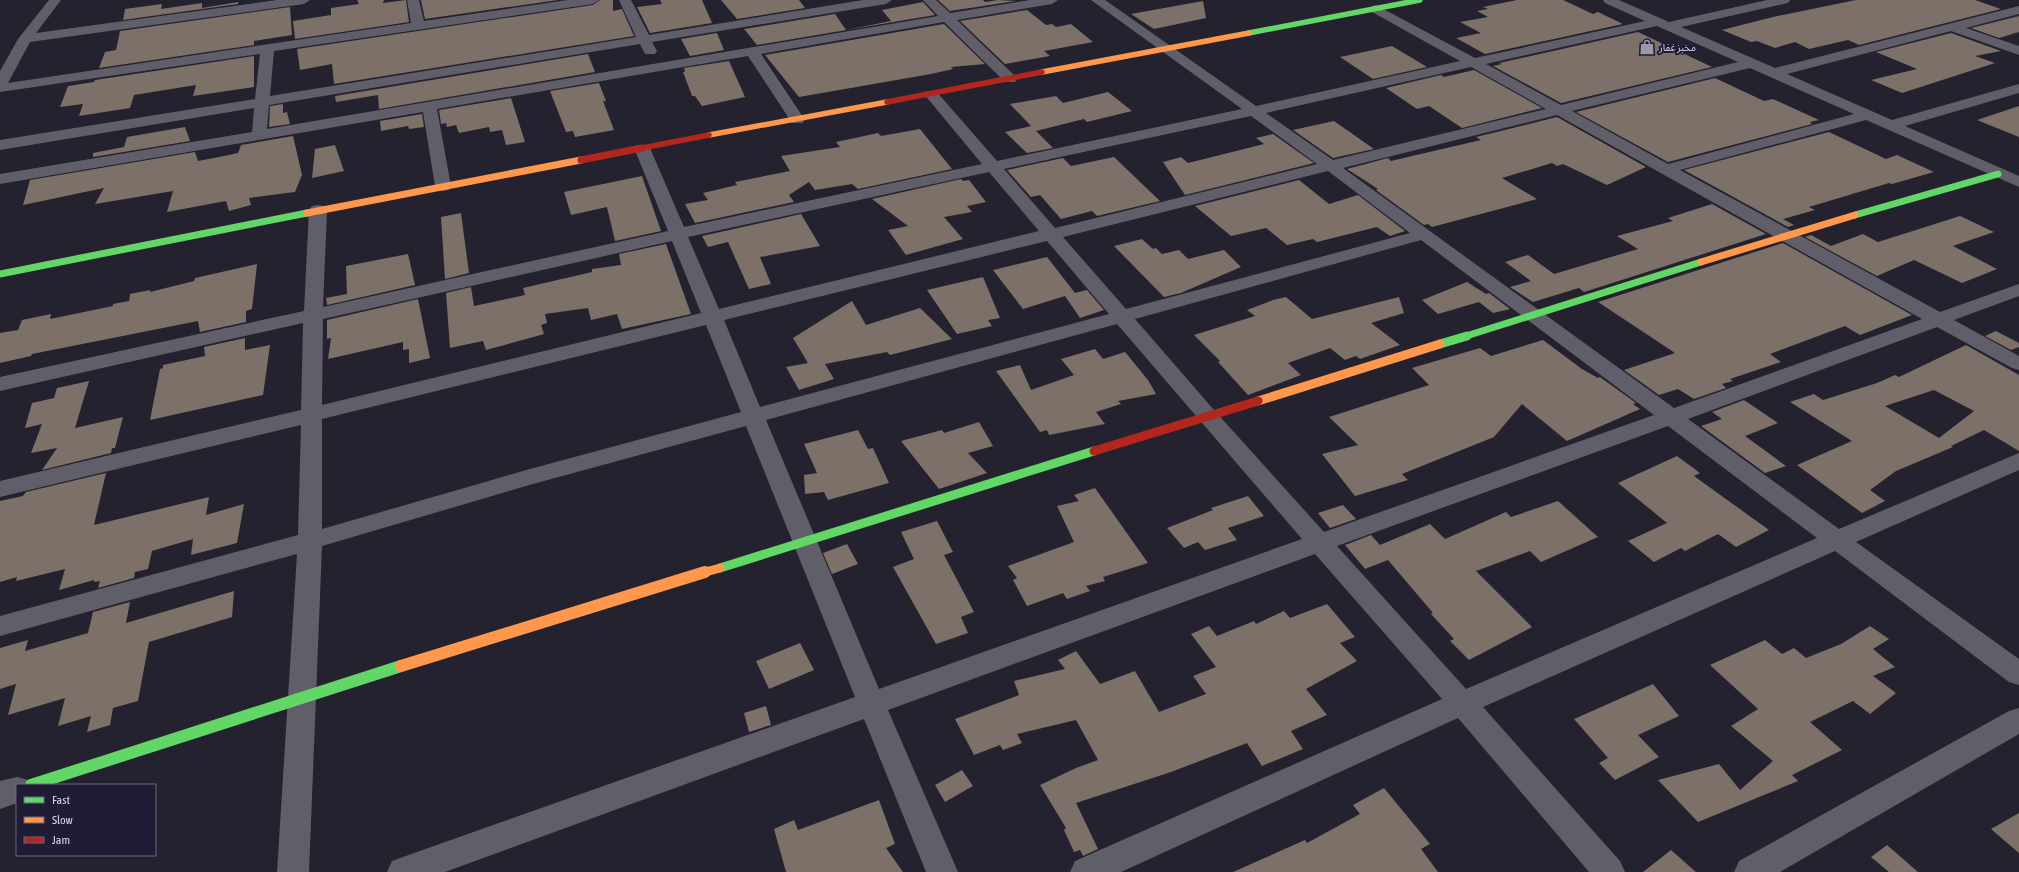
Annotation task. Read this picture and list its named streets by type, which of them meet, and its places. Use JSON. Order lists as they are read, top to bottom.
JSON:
{
  "places": {
    "shop": ["مخبز غفار"]
  },
  "legend": ["Fast", "Slow", "Jam"]
}
